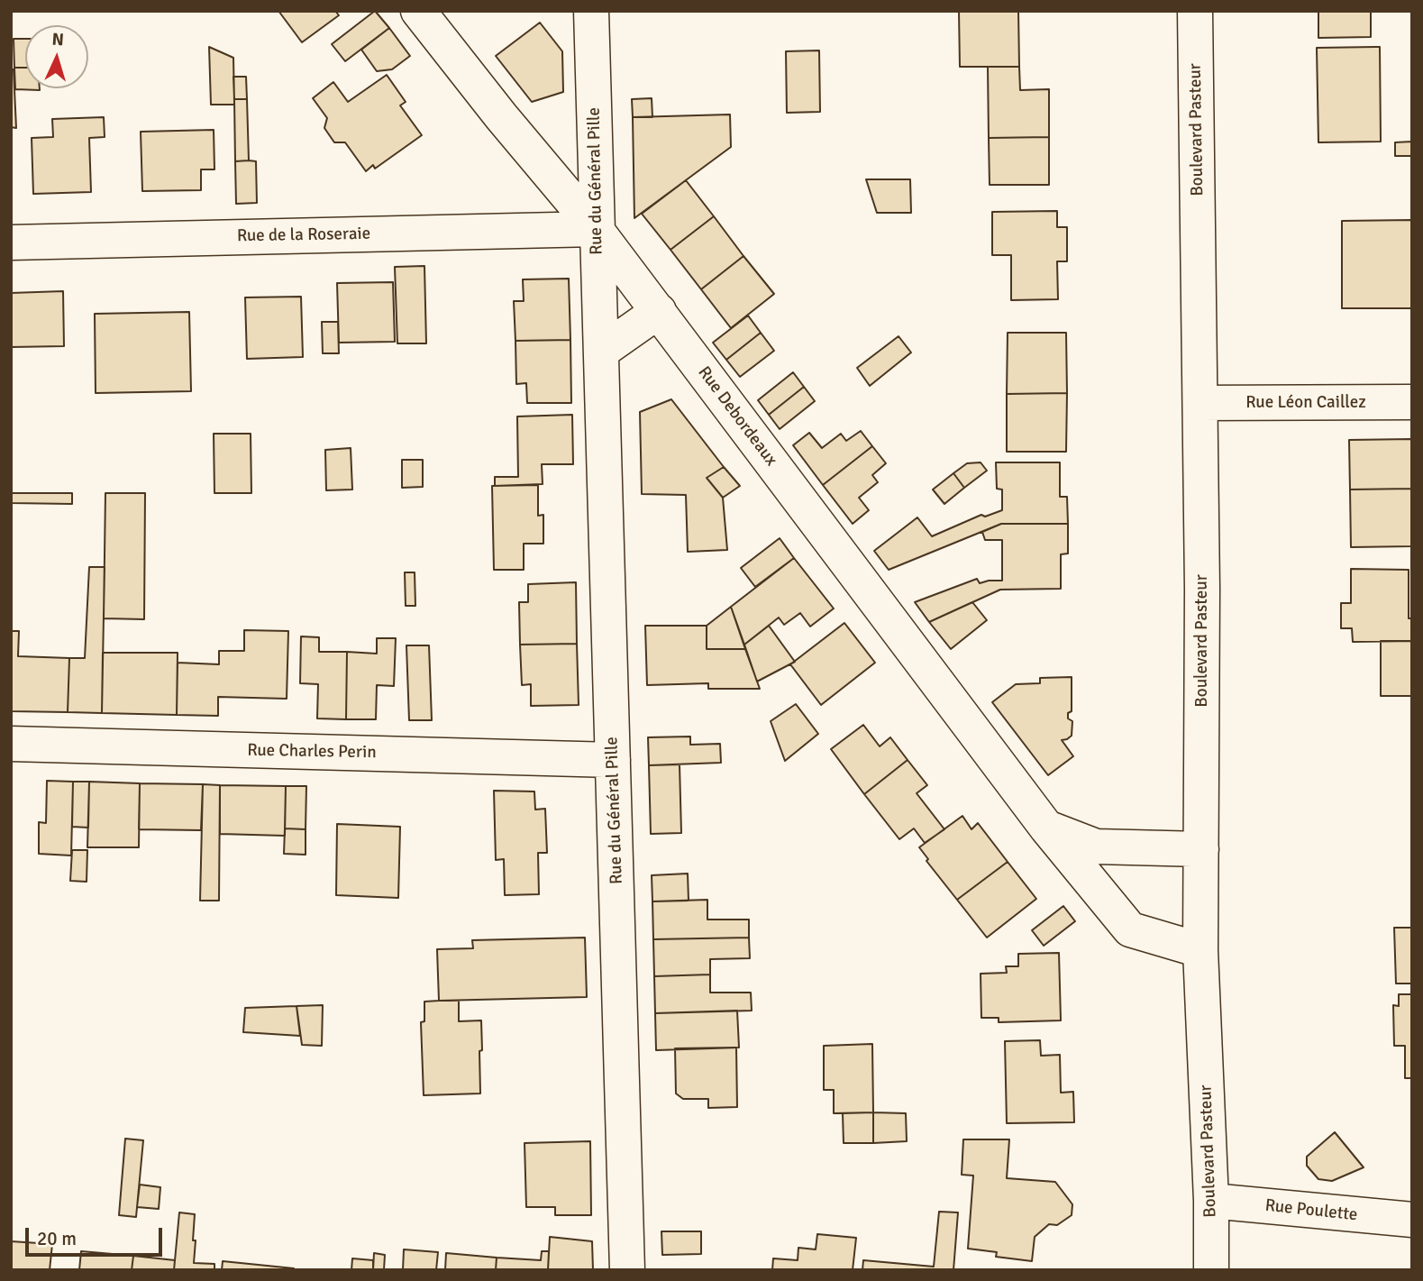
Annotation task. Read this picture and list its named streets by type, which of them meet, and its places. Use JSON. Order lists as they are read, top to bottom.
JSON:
{
  "streets": {
    "street": [
      "Boulevard Pasteur",
      "Rue du Général Pille",
      "Rue de la Roseraie",
      "Rue Léon Caillez",
      "Rue Debordeaux",
      "Rue Charles Perin",
      "Rue Poulette"
    ]
  },
  "crossings": [
    ["Boulevard Pasteur", "Rue Léon Caillez"],
    ["Boulevard Pasteur", "Rue Debordeaux"],
    ["Boulevard Pasteur", "Rue Poulette"],
    ["Rue du Général Pille", "Rue de la Roseraie"],
    ["Rue du Général Pille", "Rue Debordeaux"],
    ["Rue du Général Pille", "Rue Charles Perin"],
    ["Rue de la Roseraie", "Rue Debordeaux"]
  ],
  "scale_bar": "20 m",
  "north": "top"
}
